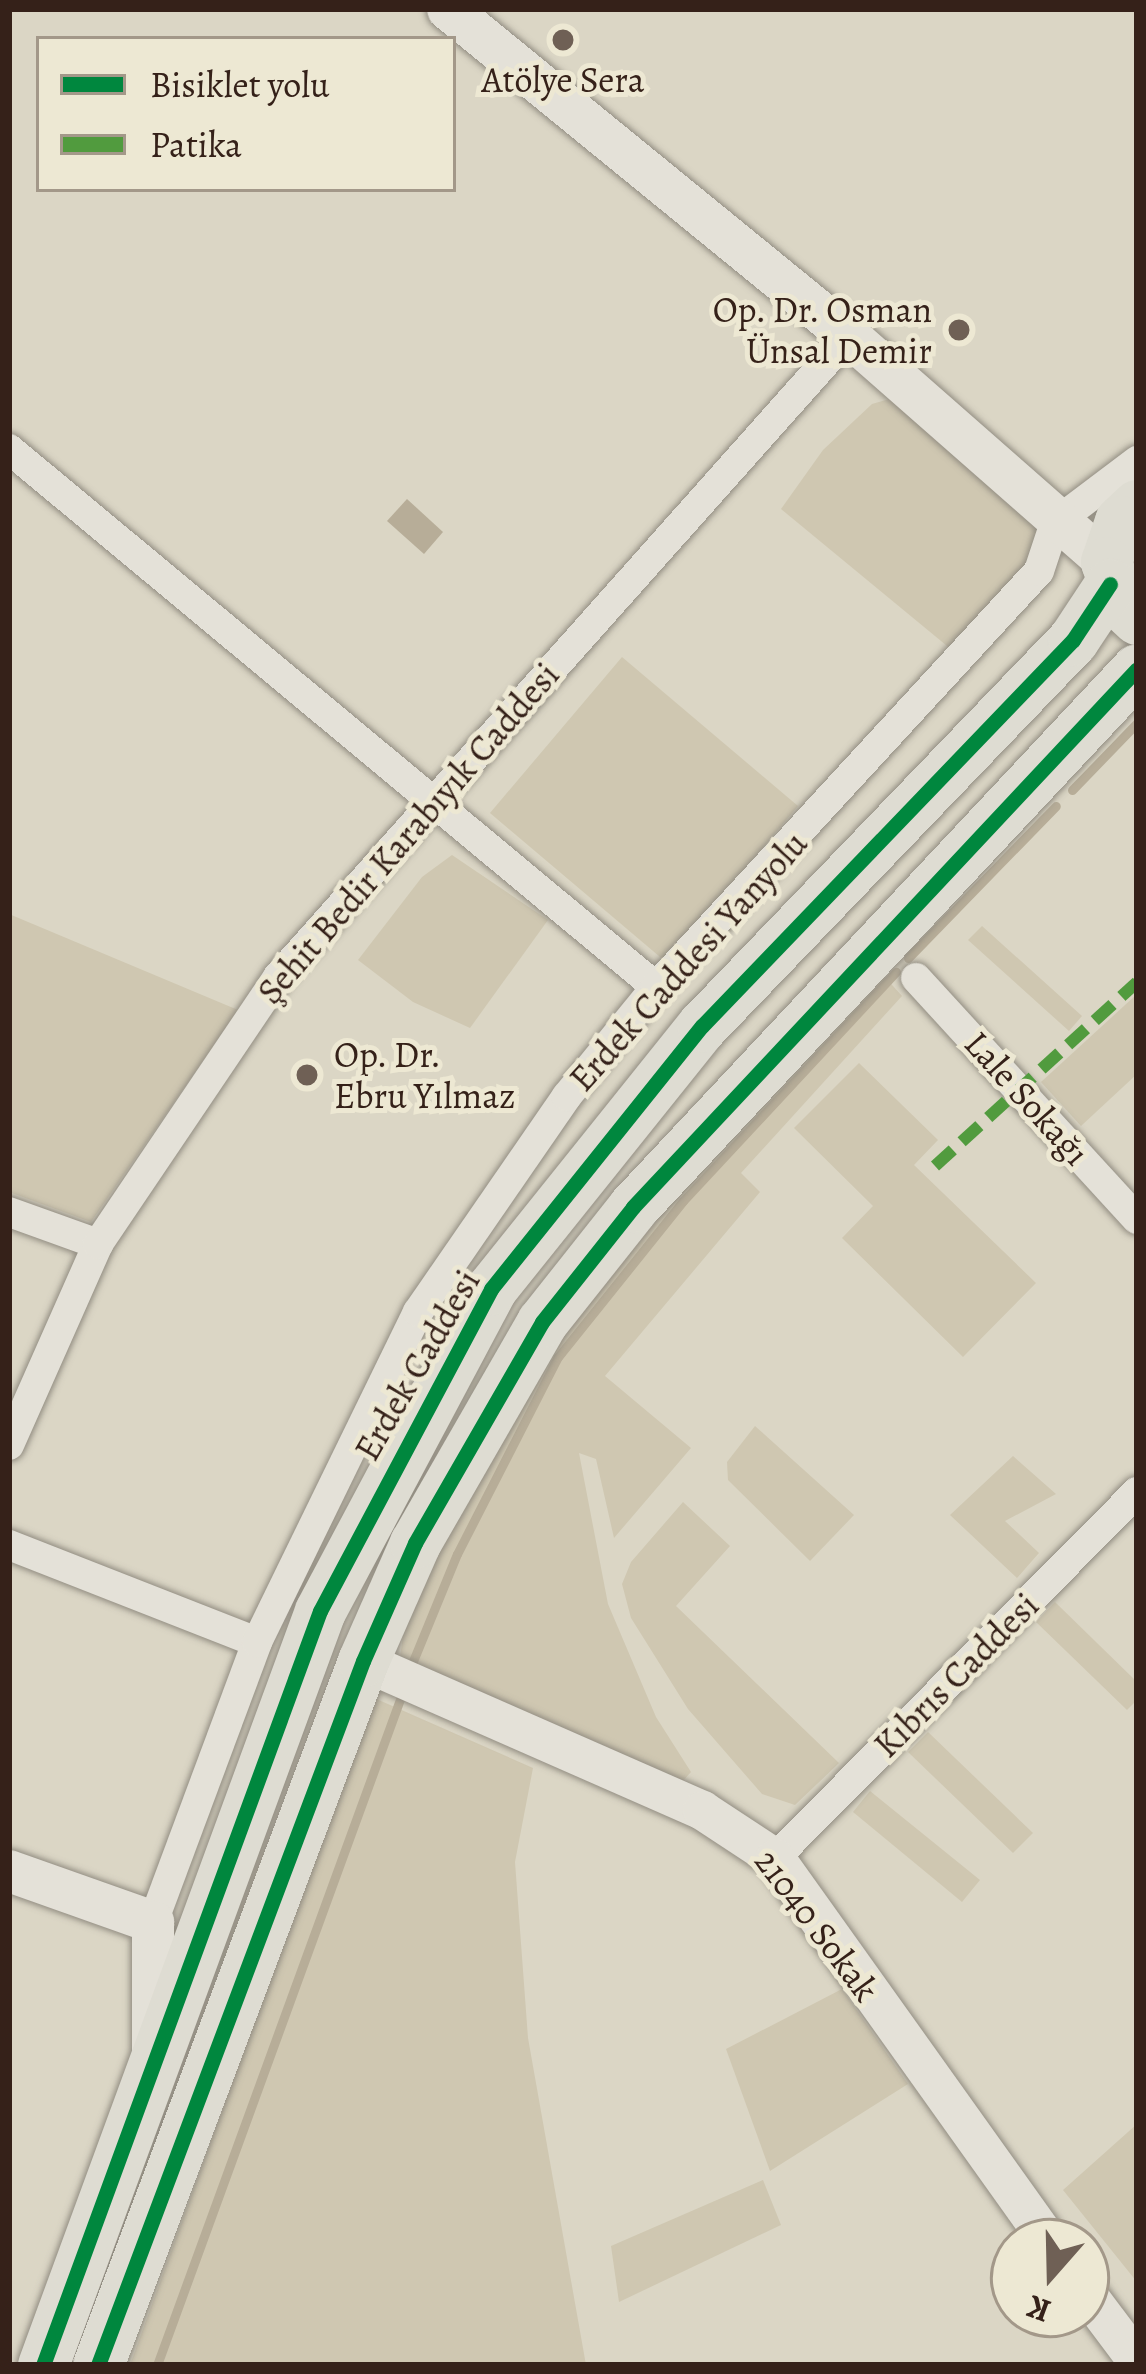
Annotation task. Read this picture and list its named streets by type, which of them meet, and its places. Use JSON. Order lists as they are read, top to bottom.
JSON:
{
  "streets": {
    "highway": ["Erdek Caddesi"],
    "street": [
      "Şehit Bedir Karabıyık Caddesi",
      "Erdek Caddesi Yanyolu",
      "Lale Sokağı",
      "Kıbrıs Caddesi",
      "21040 Sokak"
    ]
  },
  "crossings": [
    ["Erdek Caddesi Yanyolu", "Erdek Caddesi"],
    ["Kıbrıs Caddesi", "21040 Sokak"]
  ],
  "places": ["Atölye Sera", "Op. Dr. Osman Ünsal Demir", "Op. Dr. Ebru Yılmaz"],
  "legend": ["Bisiklet yolu", "Patika"],
  "north": "bottom"
}
